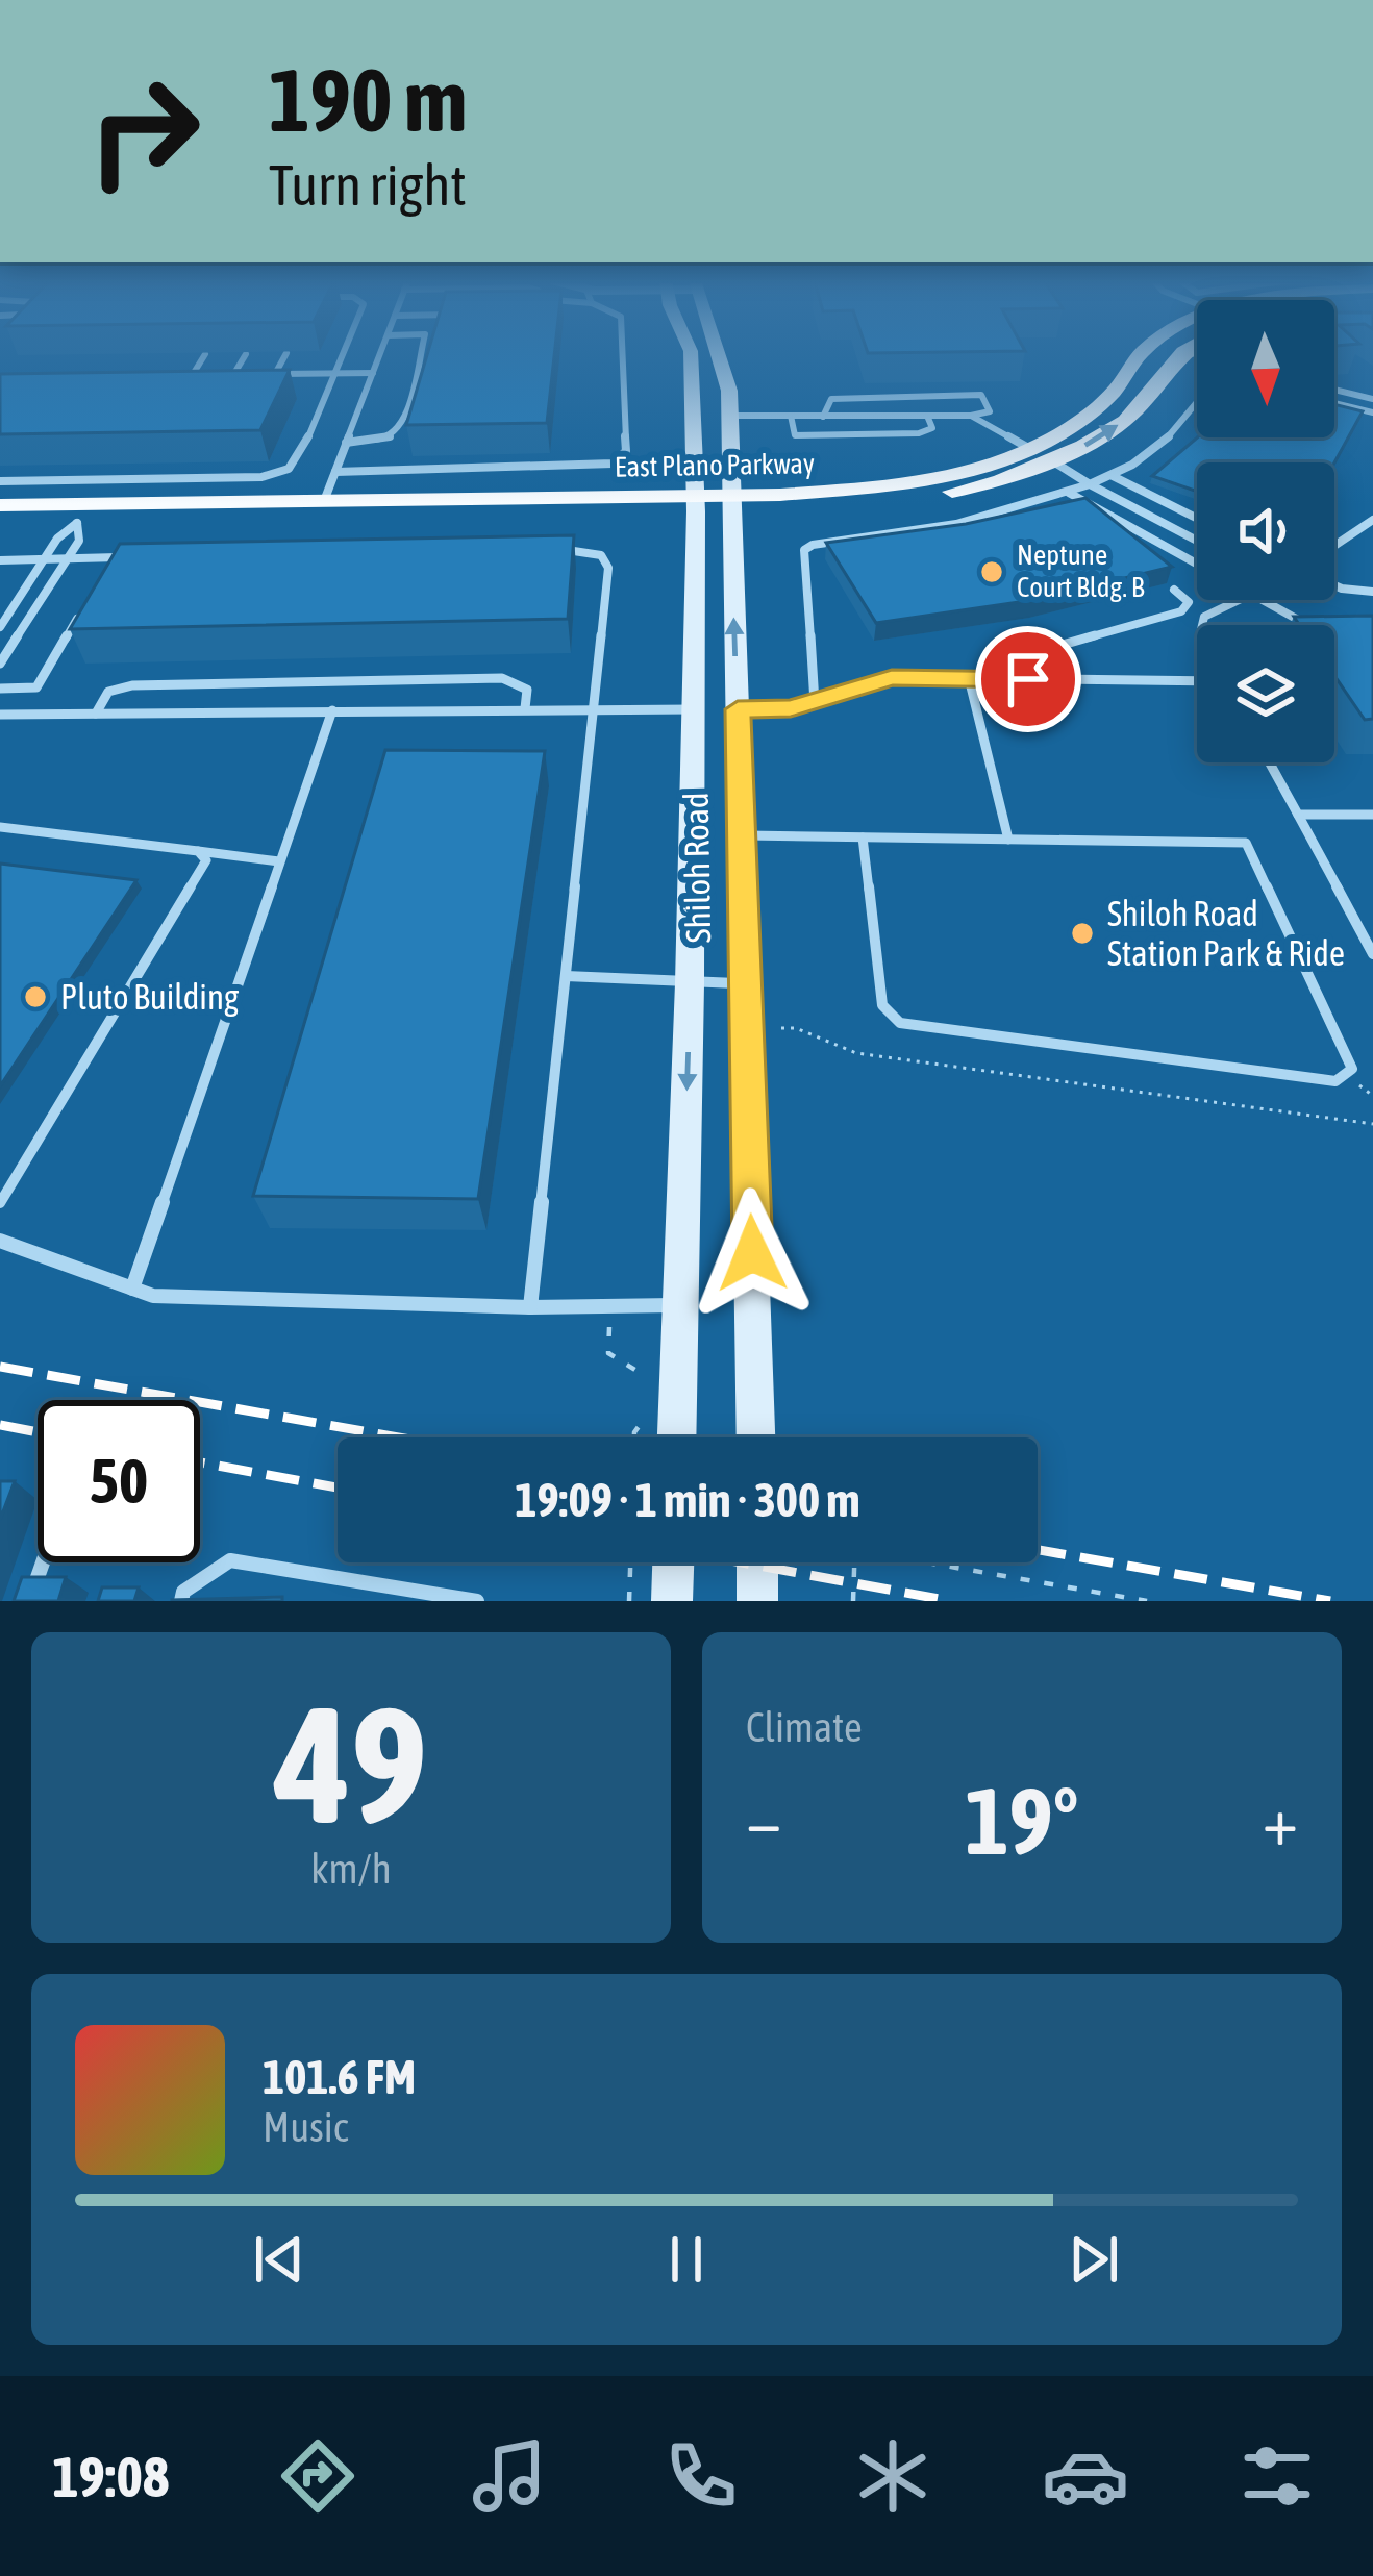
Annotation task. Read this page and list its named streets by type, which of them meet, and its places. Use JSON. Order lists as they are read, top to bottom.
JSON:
{
  "streets": {
    "main road": ["East Plano Parkway", "Shiloh Road"]
  },
  "crossings": [
    ["East Plano Parkway", "Shiloh Road"]
  ],
  "places": ["Neptune Court Bldg. B", "Shiloh Road Station Park & Ride", "Pluto Building"],
  "north": "bottom",
  "page": {
    "turn": ["190 m", "Turn right"],
    "limit": "50",
    "trip": "19:09 · 1 min · 300 m",
    "tile": [
      ["49", "km/h"],
      "Climate"
    ],
    "heat": ["−", "19°", "+"],
    "song": ["101.6 FM", "Music"],
    "tabs": "19:08"
  }
}
